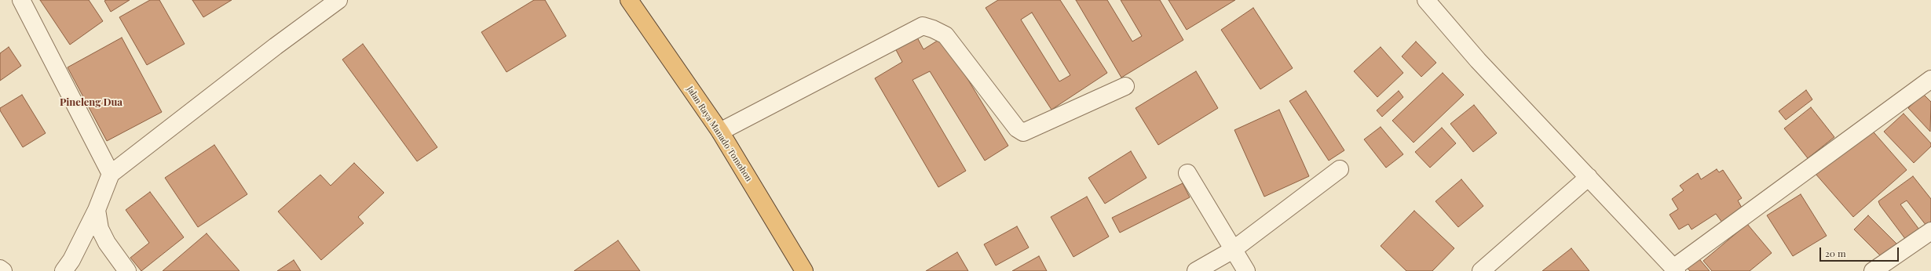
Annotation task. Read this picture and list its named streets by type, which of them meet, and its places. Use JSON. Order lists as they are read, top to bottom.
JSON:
{
  "streets": {
    "highway": ["Jalan Raya Manado Tomohon"]
  },
  "districts": ["Pineleng Dua"],
  "scale_bar": "20 m"
}
